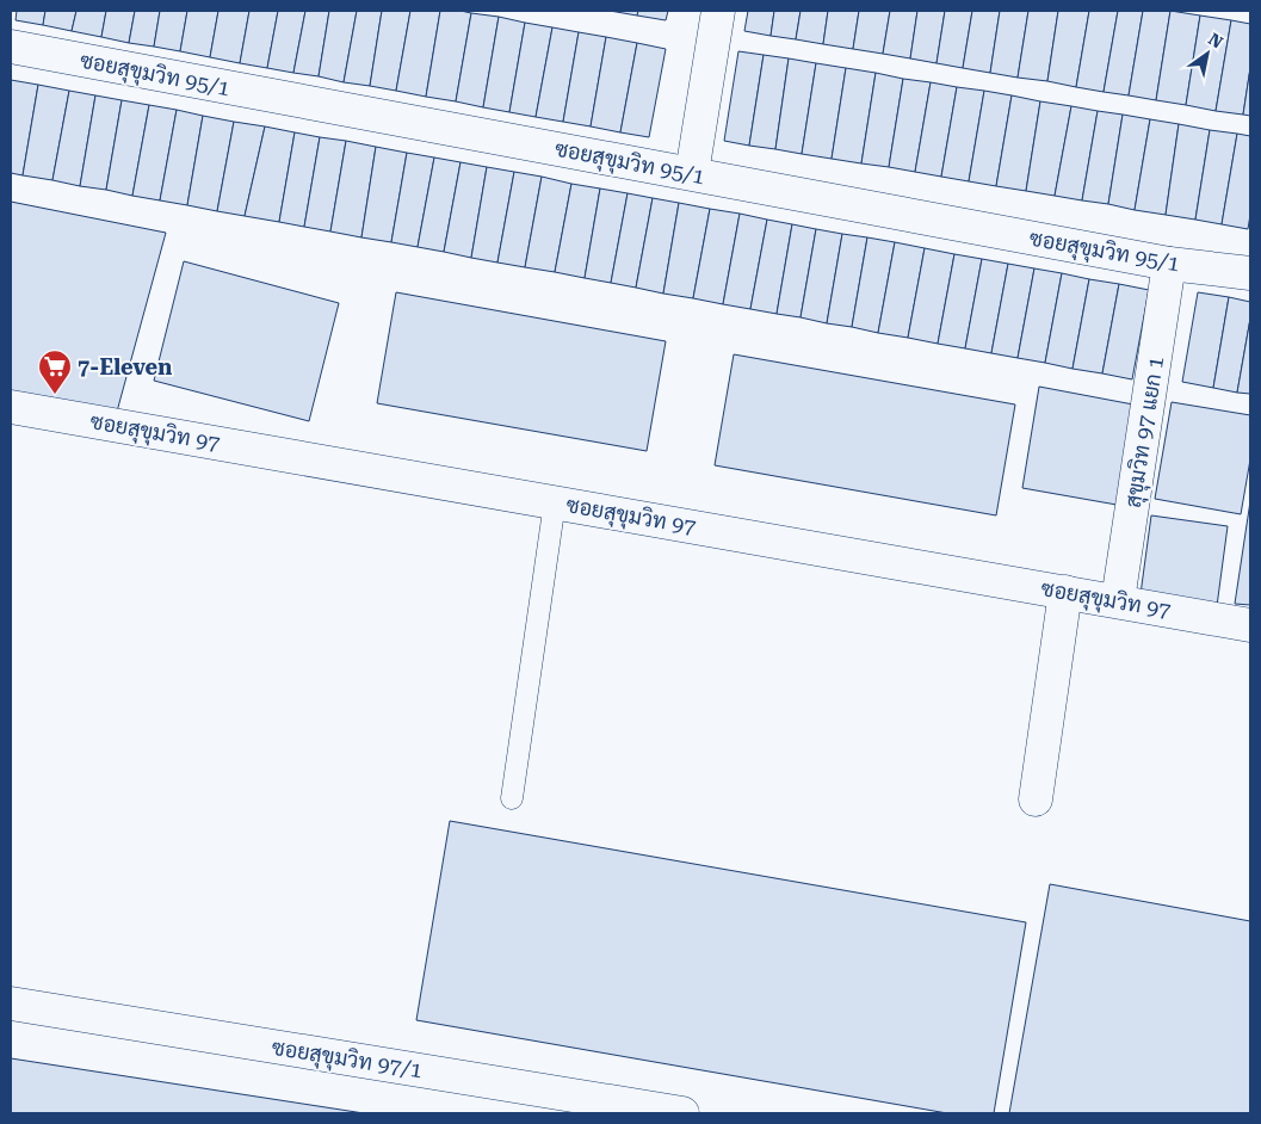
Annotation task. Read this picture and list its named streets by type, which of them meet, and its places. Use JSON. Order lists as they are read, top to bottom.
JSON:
{
  "streets": {
    "street": [
      "ซอยสุขุมวิท 95/1",
      "ซอยสุขุมวิท 97",
      "สุขุมวิท 97 แยก 1",
      "ซอยสุขุมวิท 97/1"
    ]
  },
  "crossings": [
    ["ซอยสุขุมวิท 95/1", "สุขุมวิท 97 แยก 1"],
    ["ซอยสุขุมวิท 97", "สุขุมวิท 97 แยก 1"]
  ],
  "places": {
    "supermarket": ["7-Eleven"]
  },
  "north": "top right"
}
